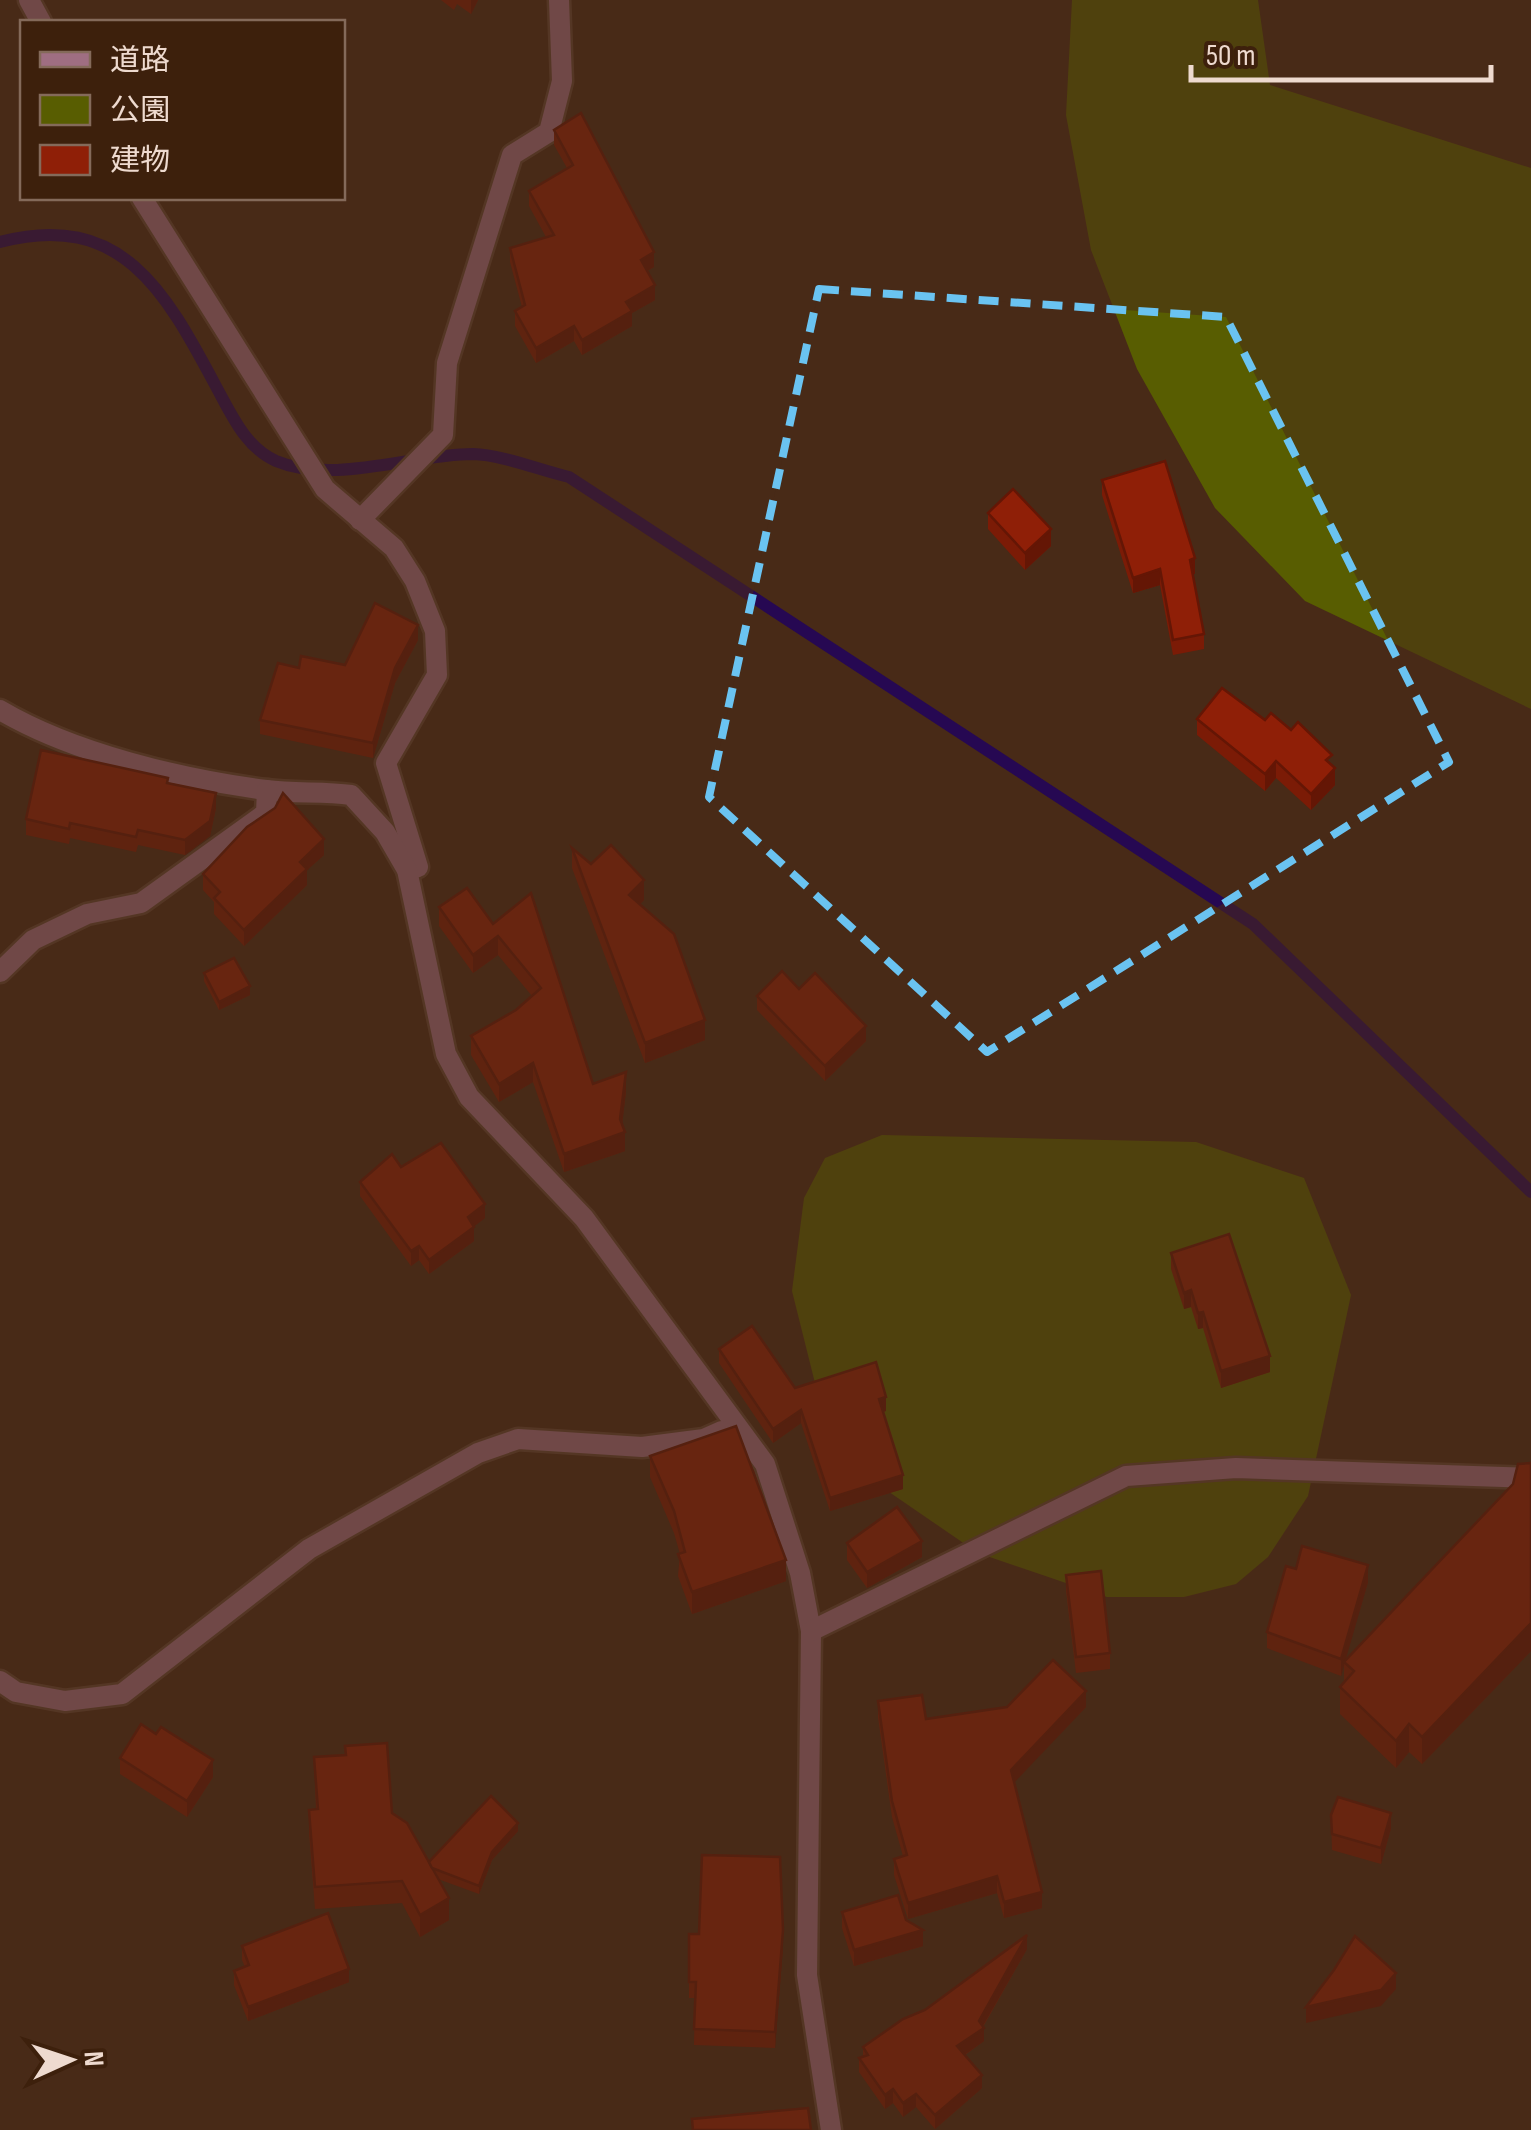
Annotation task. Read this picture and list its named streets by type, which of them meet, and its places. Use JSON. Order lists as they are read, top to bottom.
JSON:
{
  "legend": ["道路", "公園", "建物"],
  "scale_bar": "50 m",
  "north": "right"
}
